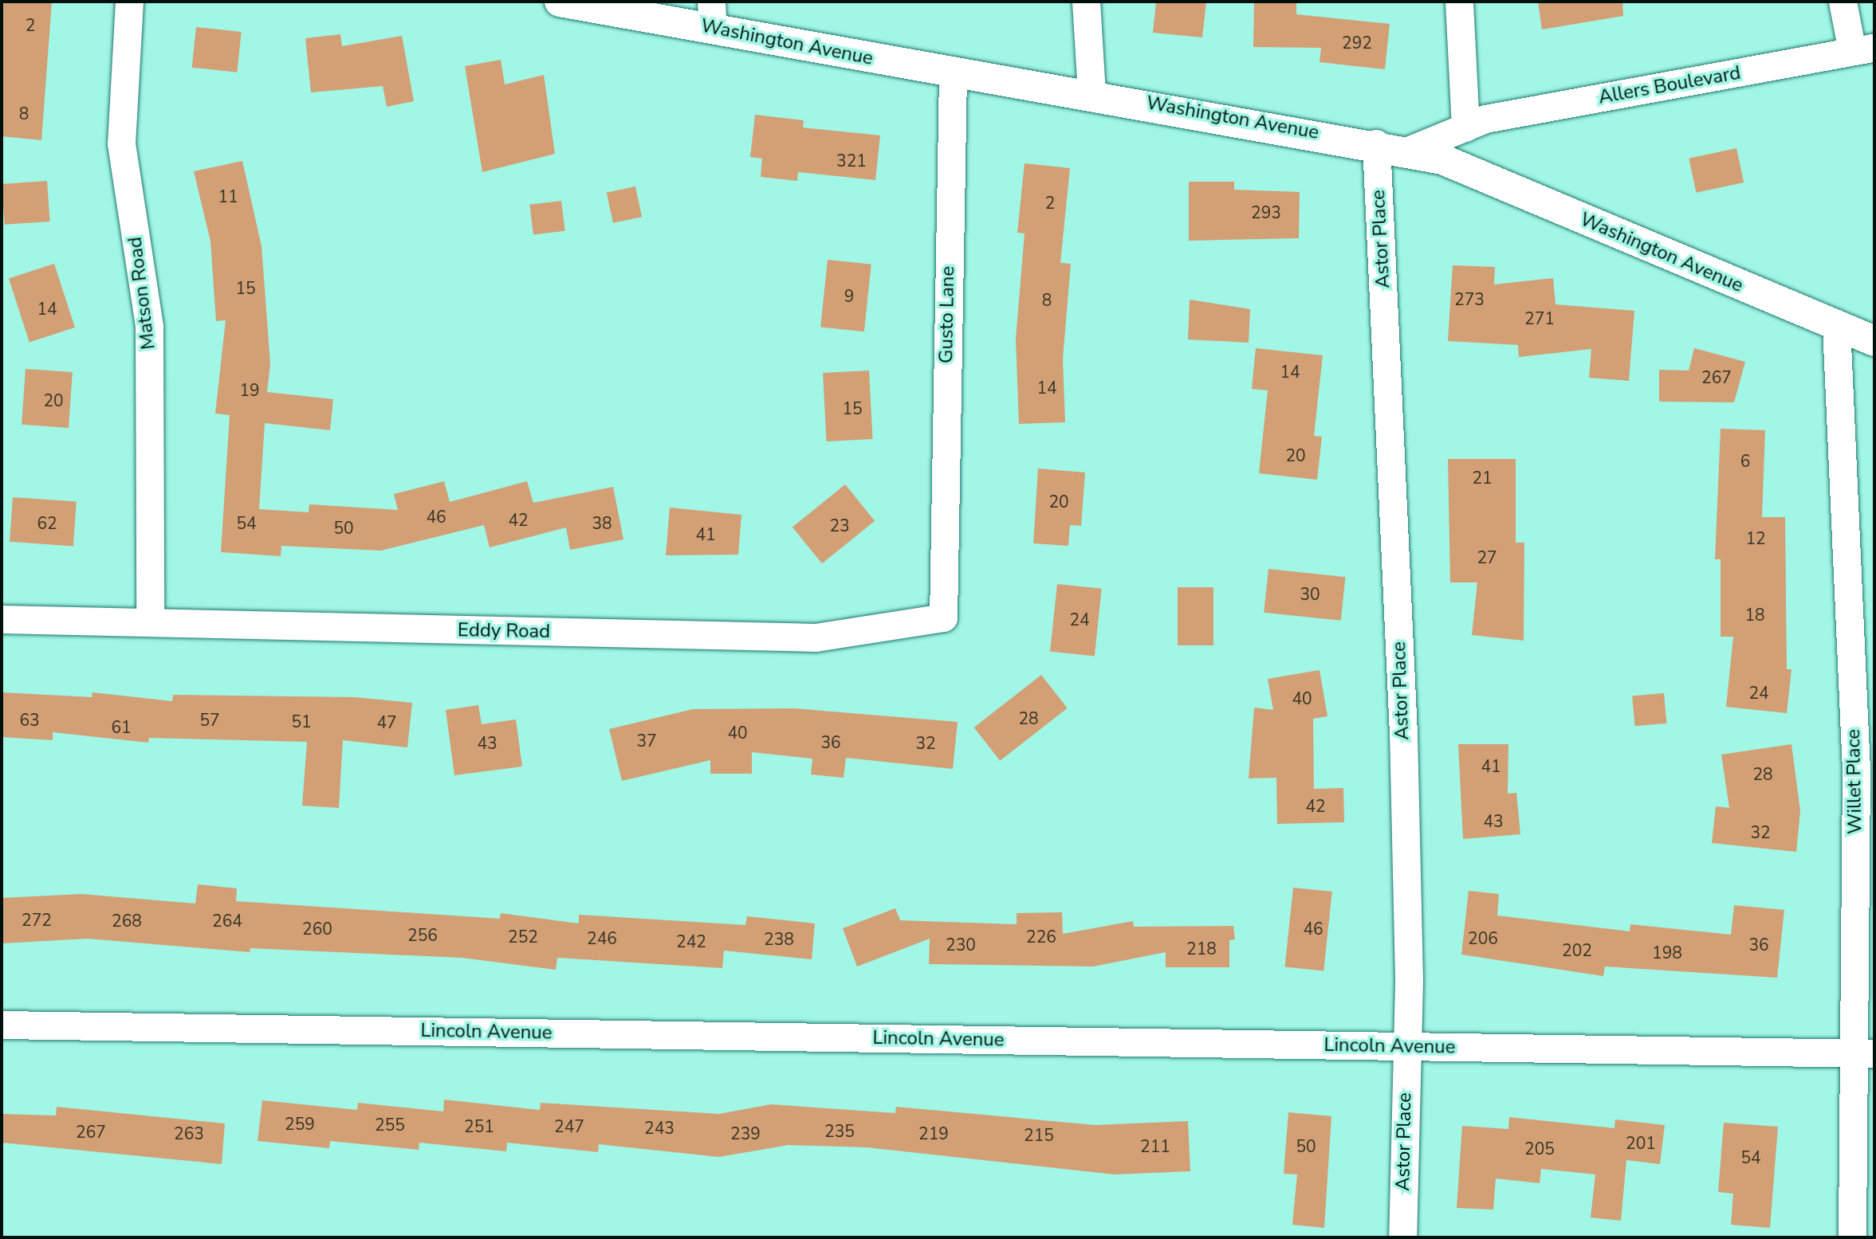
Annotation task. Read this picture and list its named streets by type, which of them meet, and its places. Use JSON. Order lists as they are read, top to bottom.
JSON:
{
  "streets": {
    "street": [
      "Washington Avenue",
      "Allers Boulevard",
      "Astor Place",
      "Matson Road",
      "Gusto Lane",
      "Eddy Road",
      "Willet Place",
      "Lincoln Avenue"
    ]
  },
  "crossings": [
    ["Washington Avenue", "Allers Boulevard"],
    ["Washington Avenue", "Astor Place"],
    ["Washington Avenue", "Gusto Lane"],
    ["Washington Avenue", "Willet Place"],
    ["Astor Place", "Lincoln Avenue"],
    ["Matson Road", "Eddy Road"],
    ["Gusto Lane", "Eddy Road"],
    ["Willet Place", "Lincoln Avenue"]
  ],
  "house_numbers": [
    "2",
    "292",
    "8",
    "321",
    "11",
    "2",
    "293",
    "15",
    "9",
    "273",
    "8",
    "14",
    "271",
    "14",
    "267",
    "14",
    "19",
    "20",
    "15",
    "20",
    "6",
    "21",
    "20",
    "46",
    "42",
    "62",
    "54",
    "38",
    "23",
    "50",
    "41",
    "12",
    "27",
    "30",
    "18",
    "24",
    "24",
    "40",
    "28",
    "63",
    "57",
    "51",
    "47",
    "61",
    "40",
    "37",
    "36",
    "43",
    "32",
    "41",
    "28",
    "42",
    "43",
    "32",
    "272",
    "268",
    "264",
    "260",
    "46",
    "256",
    "252",
    "226",
    "246",
    "206",
    "238",
    "242",
    "230",
    "36",
    "218",
    "202",
    "198",
    "259",
    "255",
    "251",
    "247",
    "243",
    "235",
    "267",
    "263",
    "239",
    "219",
    "215",
    "201",
    "211",
    "50",
    "205",
    "54"
  ]
}
